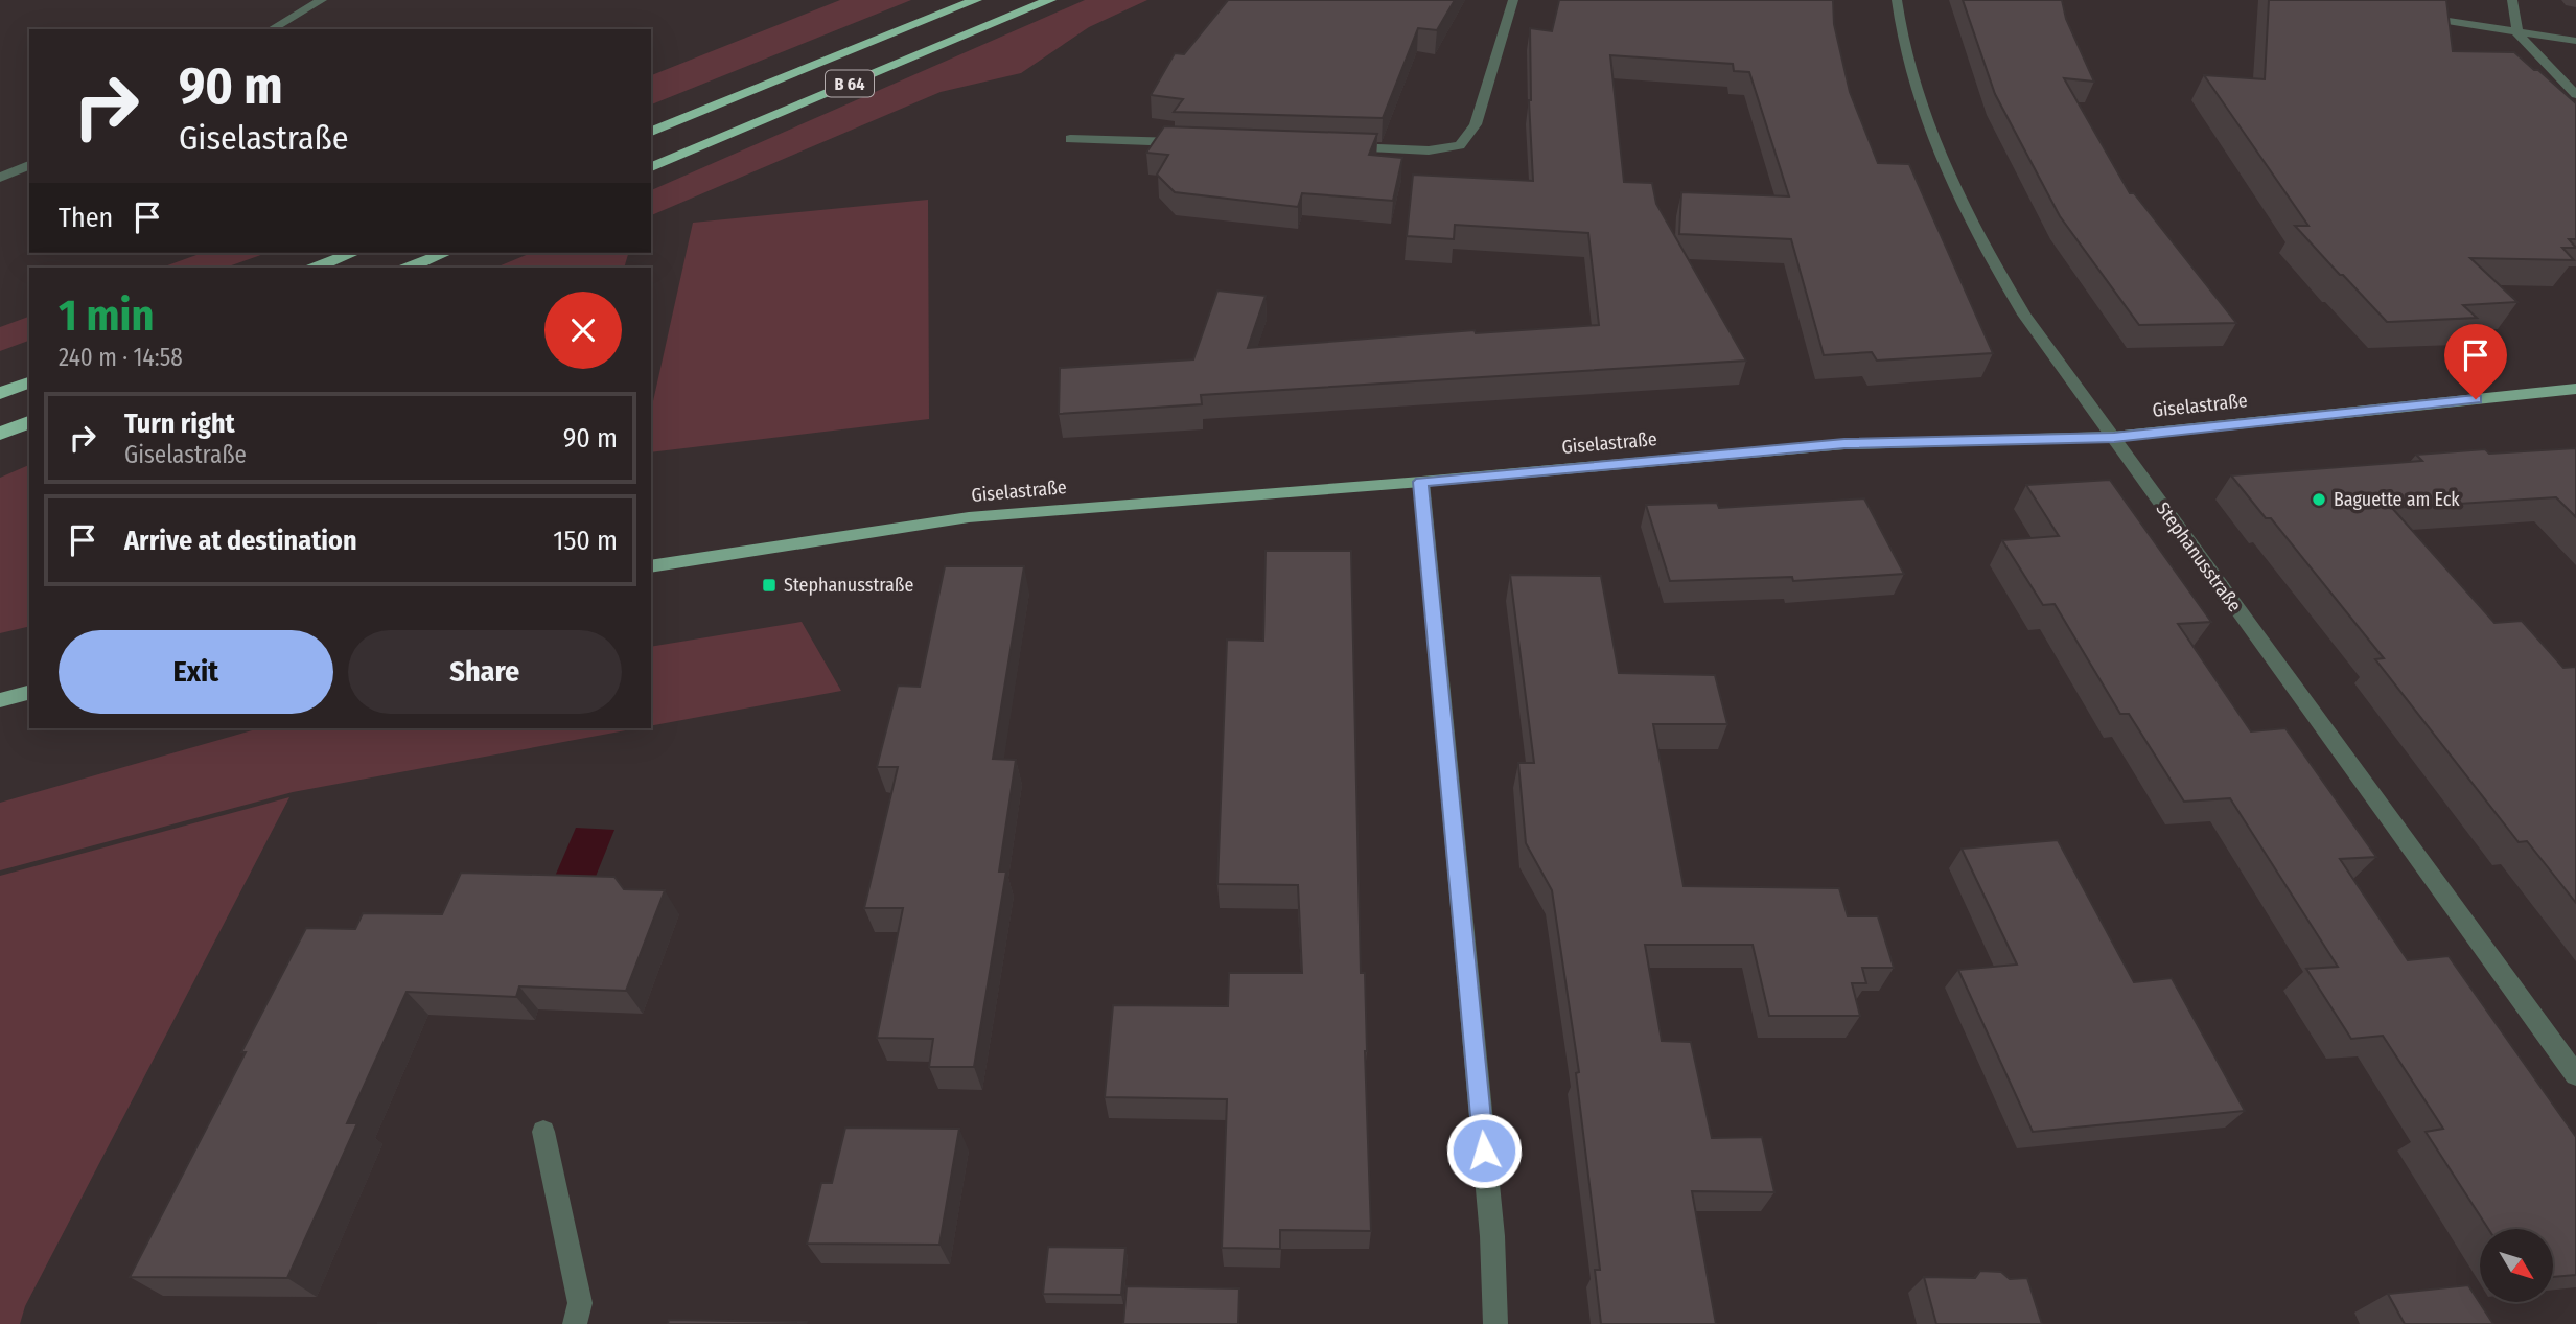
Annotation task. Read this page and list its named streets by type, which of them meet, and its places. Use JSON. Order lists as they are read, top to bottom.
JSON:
{
  "streets": {
    "highway": ["B 64"],
    "main road": ["Giselastraße"],
    "street": ["Stephanusstraße"]
  },
  "crossings": [
    ["Giselastraße", "Stephanusstraße"]
  ],
  "places": {
    "other": ["Baguette am Eck"],
    "transit": ["Stephanusstraße"]
  },
  "north": "bottom right",
  "page": {
    "turn": ["90 m", "Giselastraße"],
    "then": "Then",
    "heading": ["1 min", "240 m · 14:58"],
    "list": [
      {
        "name": "Turn right",
        "note": "Giselastraße",
        "value": "90 m"
      },
      {
        "name": "Arrive at destination",
        "value": "150 m"
      }
    ],
    "buttons": ["Exit", "Share"]
  }
}
